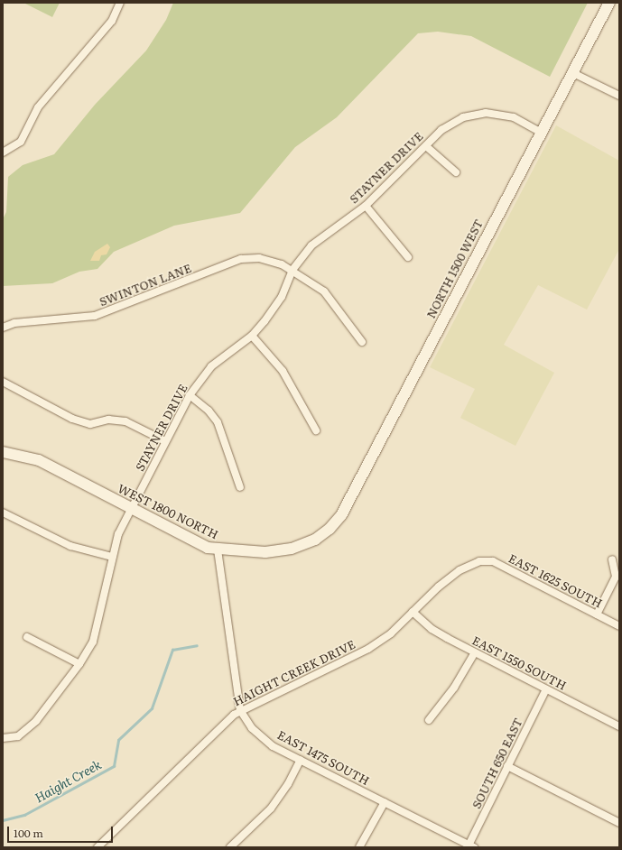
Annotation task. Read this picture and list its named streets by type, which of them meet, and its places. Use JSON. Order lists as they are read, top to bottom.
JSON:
{
  "streets": {
    "street": [
      "STAYNER DRIVE",
      "NORTH 1500 WEST",
      "SWINTON LANE",
      "WEST 1800 NORTH",
      "EAST 1625 SOUTH",
      "EAST 1550 SOUTH",
      "HAIGHT CREEK DRIVE",
      "EAST 1475 SOUTH",
      "SOUTH 650 EAST"
    ]
  },
  "crossings": [
    ["STAYNER DRIVE", "NORTH 1500 WEST"],
    ["STAYNER DRIVE", "SWINTON LANE"],
    ["STAYNER DRIVE", "WEST 1800 NORTH"],
    ["NORTH 1500 WEST", "WEST 1800 NORTH"],
    ["WEST 1800 NORTH", "EAST 1475 SOUTH"],
    ["EAST 1625 SOUTH", "HAIGHT CREEK DRIVE"],
    ["EAST 1550 SOUTH", "HAIGHT CREEK DRIVE"],
    ["EAST 1550 SOUTH", "SOUTH 650 EAST"],
    ["HAIGHT CREEK DRIVE", "EAST 1475 SOUTH"],
    ["EAST 1475 SOUTH", "SOUTH 650 EAST"]
  ],
  "water": ["Haight Creek"],
  "scale_bar": "100 m"
}
